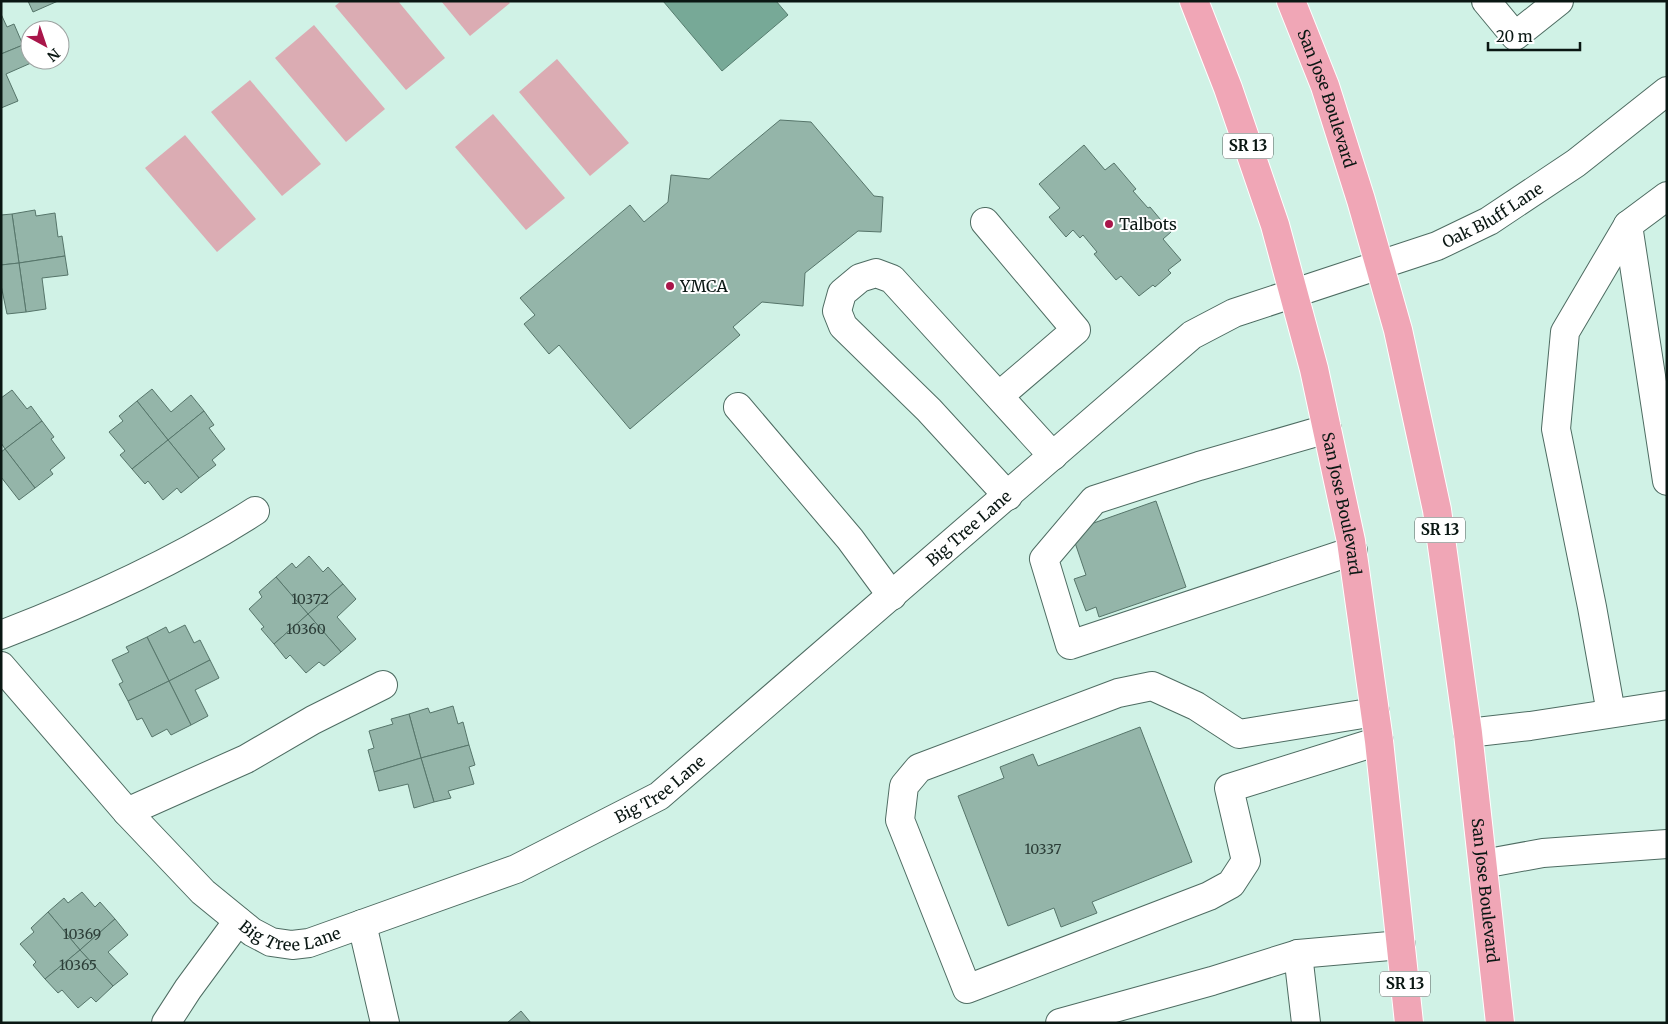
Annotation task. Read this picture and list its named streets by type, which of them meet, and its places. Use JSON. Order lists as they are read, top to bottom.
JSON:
{
  "streets": {
    "main road": ["San Jose Boulevard", "SR 13"],
    "street": ["Oak Bluff Lane", "Big Tree Lane"]
  },
  "crossings": [
    ["San Jose Boulevard", "Oak Bluff Lane"],
    ["San Jose Boulevard", "Big Tree Lane"],
    ["Oak Bluff Lane", "Big Tree Lane"]
  ],
  "places": ["Talbots", "YMCA"],
  "house_numbers": [
    "10372",
    "10360",
    "10337",
    "10369",
    "10365"
  ],
  "scale_bar": "20 m",
  "north": "bottom right"
}
